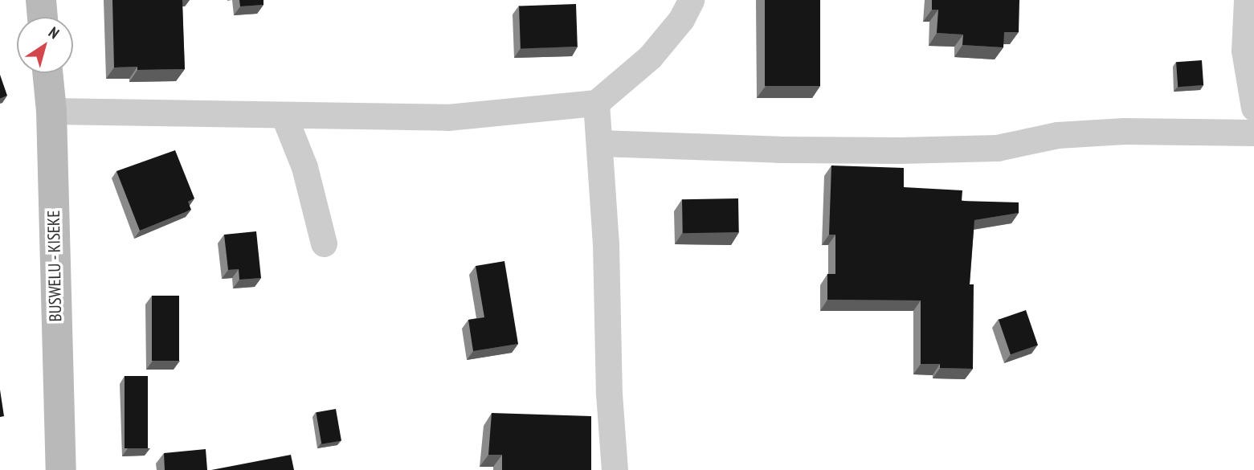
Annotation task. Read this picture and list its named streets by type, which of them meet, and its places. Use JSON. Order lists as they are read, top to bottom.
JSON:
{
  "streets": {
    "main road": ["BUSWELU - KISEKE"]
  },
  "north": "top right"
}
